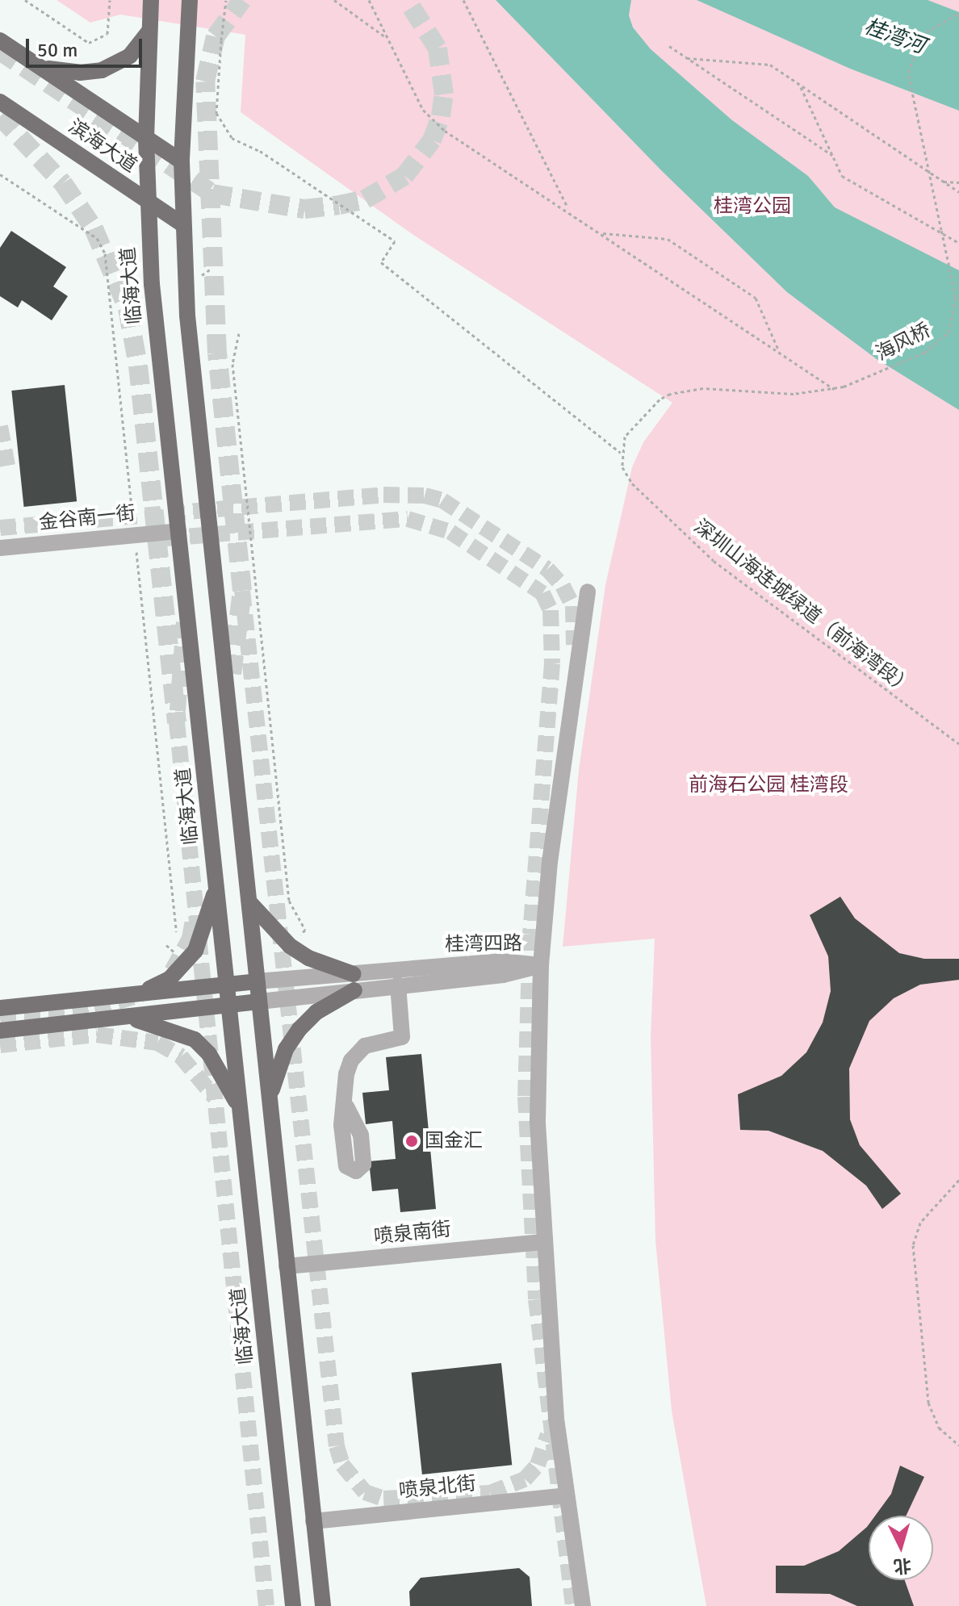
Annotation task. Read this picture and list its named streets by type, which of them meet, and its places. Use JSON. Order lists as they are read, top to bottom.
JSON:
{
  "streets": {
    "main road": ["滨海大道", "临海大道", "桂湾四路"],
    "street": ["金谷南一街", "喷泉南街", "喷泉北街"],
    "path": ["海风桥", "深圳山海连城绿道（前海湾段）"]
  },
  "crossings": [
    ["滨海大道", "临海大道"],
    ["临海大道", "金谷南一街"],
    ["临海大道", "桂湾四路"],
    ["海风桥", "深圳山海连城绿道（前海湾段）"]
  ],
  "water": ["桂湾河"],
  "parks": ["桂湾公园", "前海石公园 桂湾段"],
  "places": ["国金汇"],
  "scale_bar": "50 m",
  "north": "bottom"
}
